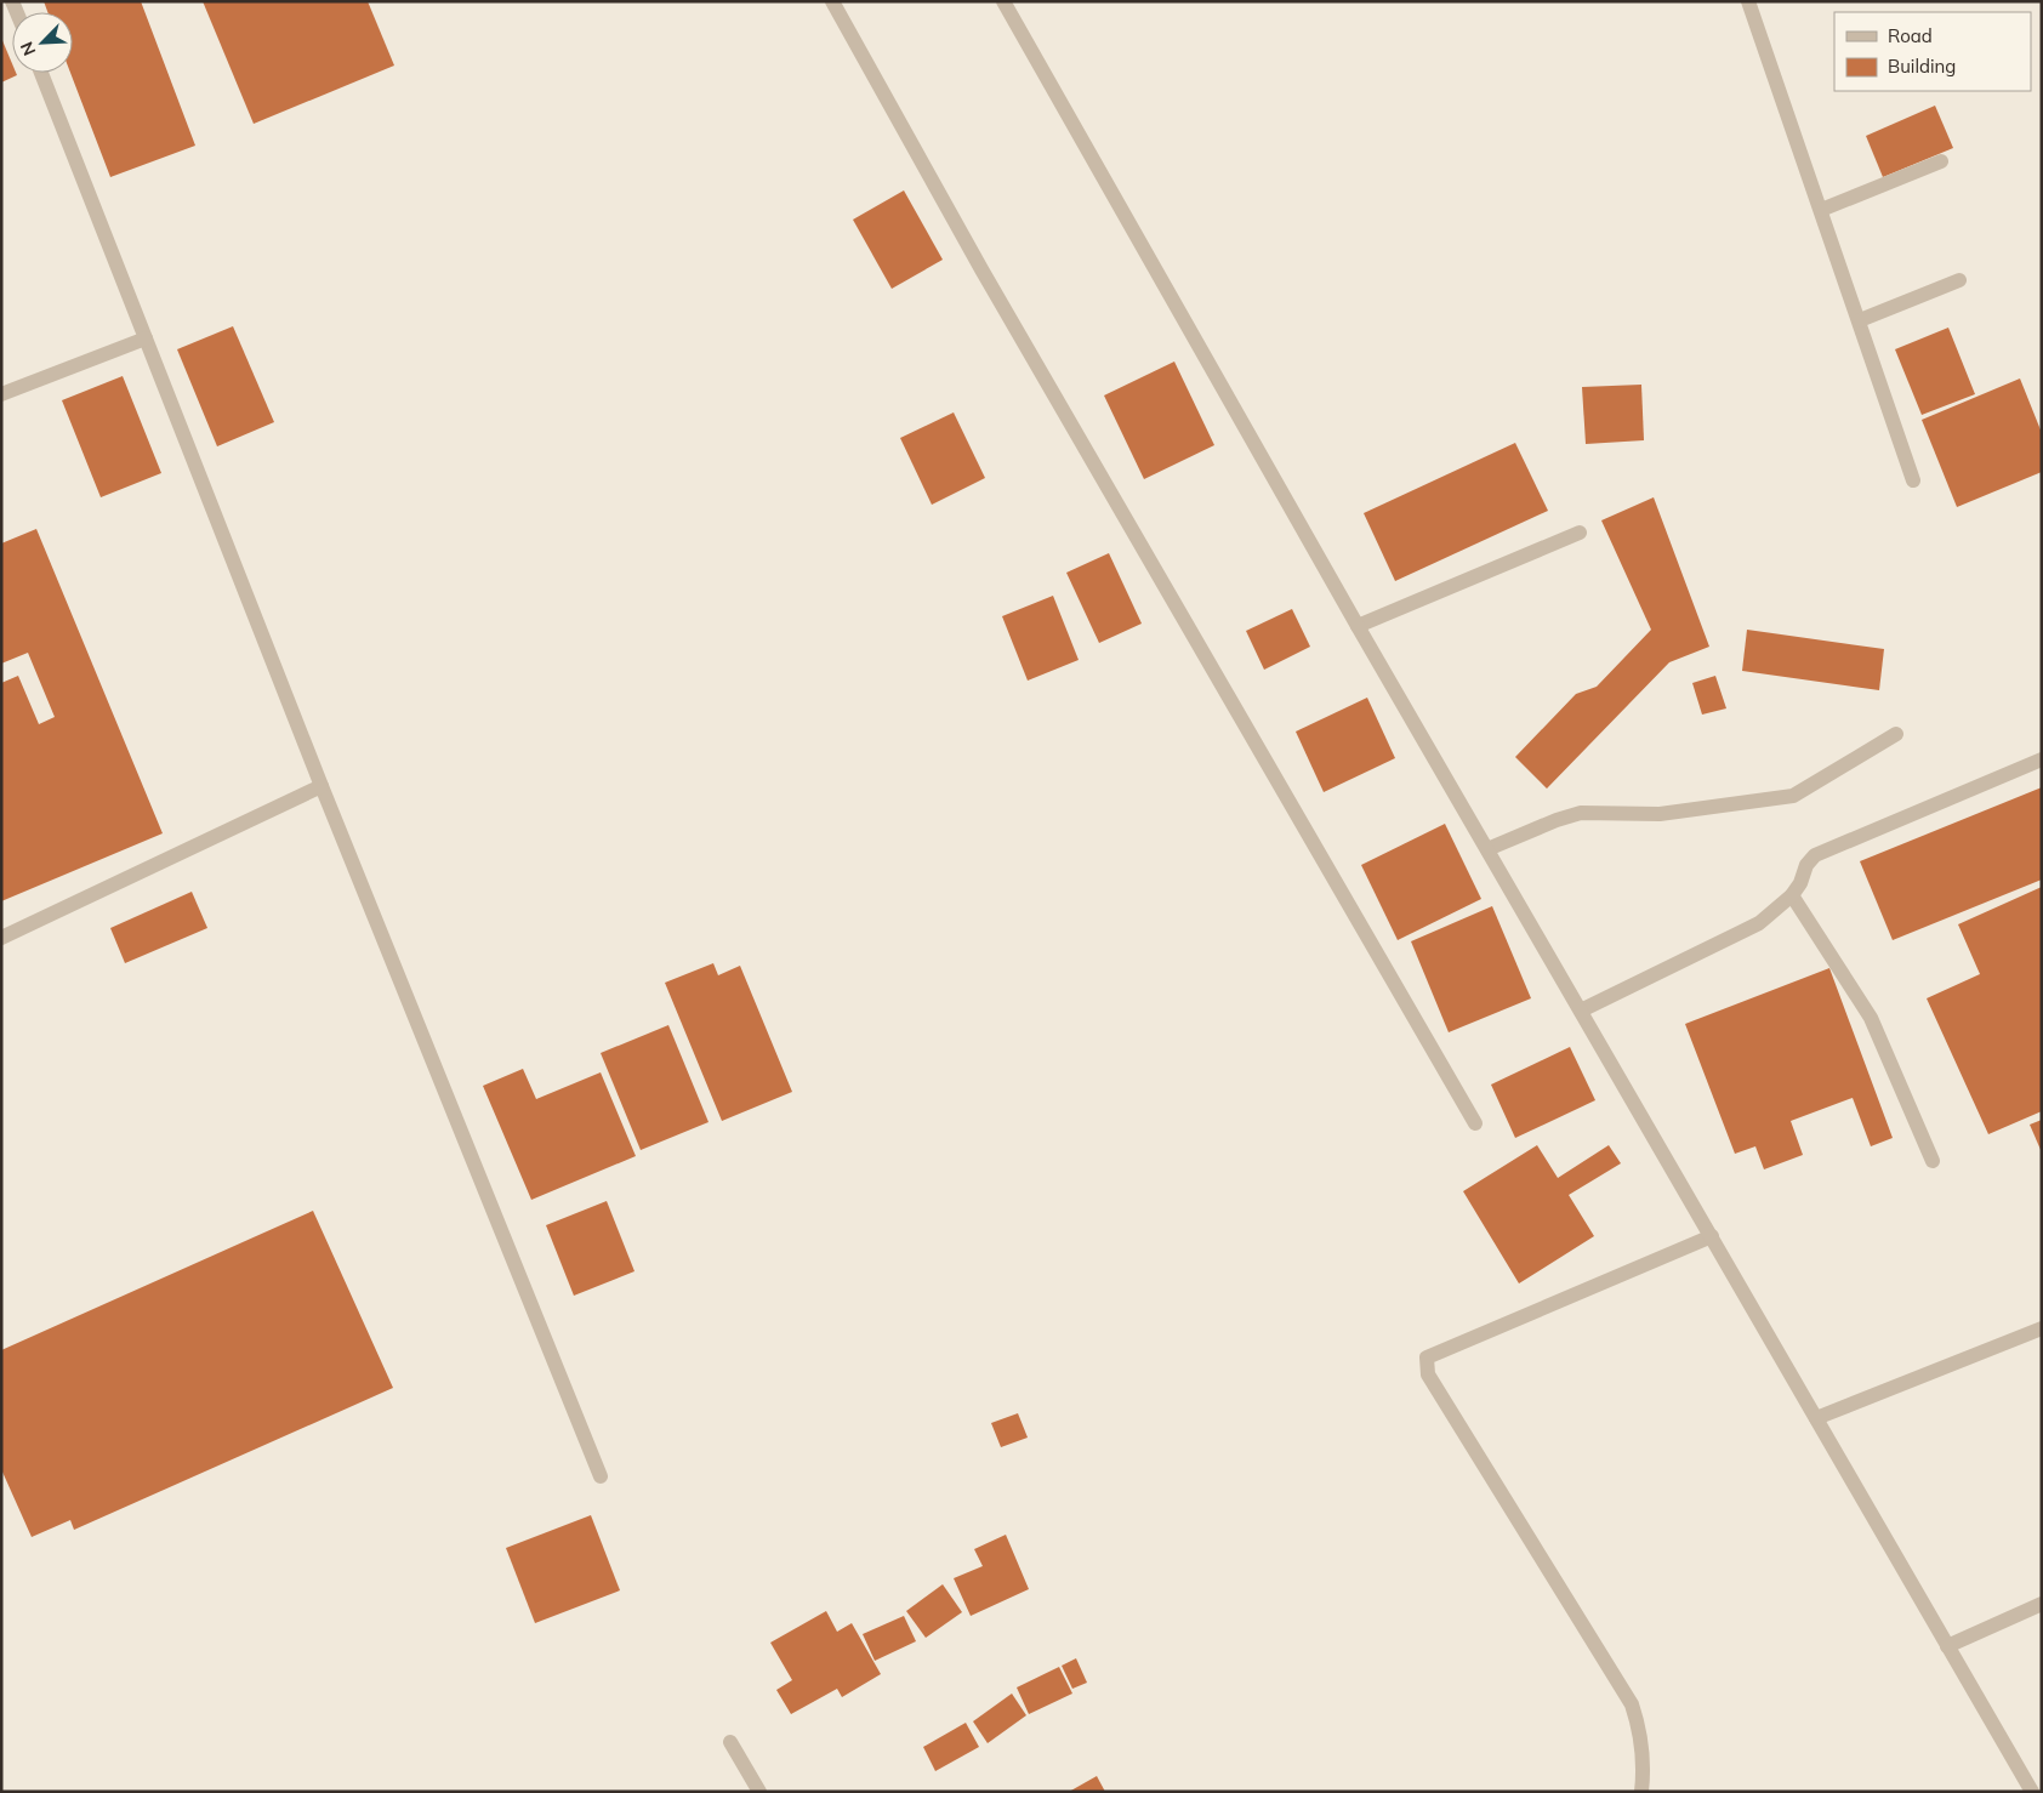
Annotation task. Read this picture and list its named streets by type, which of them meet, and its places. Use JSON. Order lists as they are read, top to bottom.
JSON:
{
  "legend": ["Road", "Building"],
  "north": "bottom left"
}
